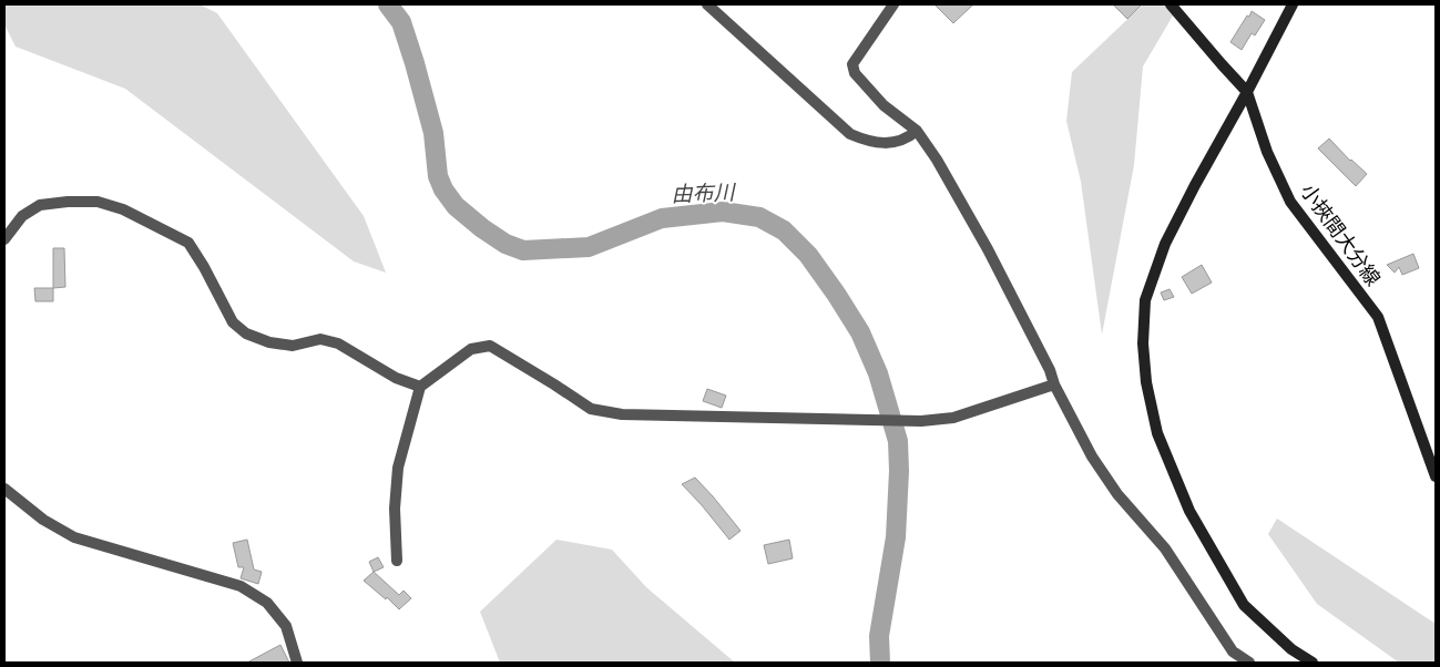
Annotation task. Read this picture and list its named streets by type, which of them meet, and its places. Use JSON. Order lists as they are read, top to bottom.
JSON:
{
  "streets": {
    "street": ["小挾間大分線"]
  },
  "water": ["由布川"]
}
